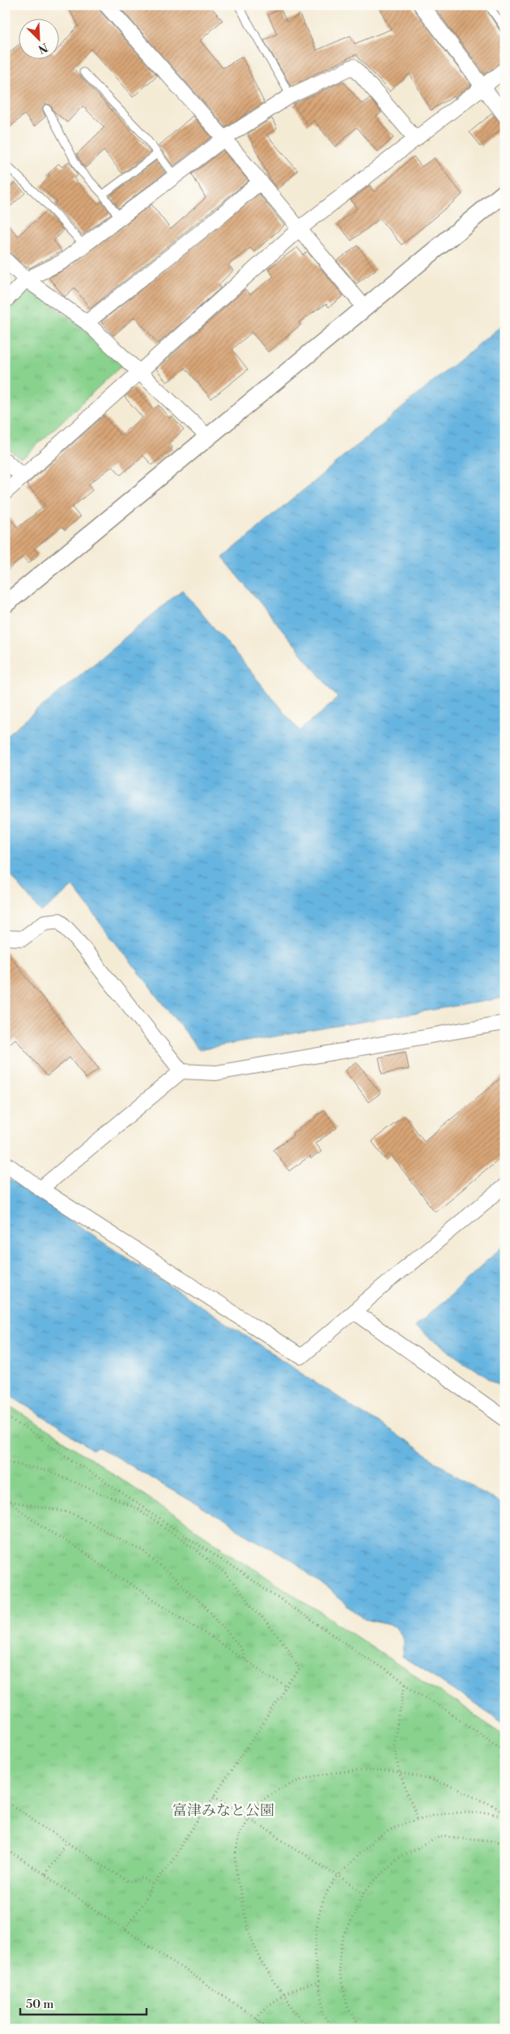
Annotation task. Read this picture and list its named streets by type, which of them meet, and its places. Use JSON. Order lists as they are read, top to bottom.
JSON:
{
  "parks": ["富津みなと公園"],
  "scale_bar": "50 m",
  "north": "bottom right"
}
